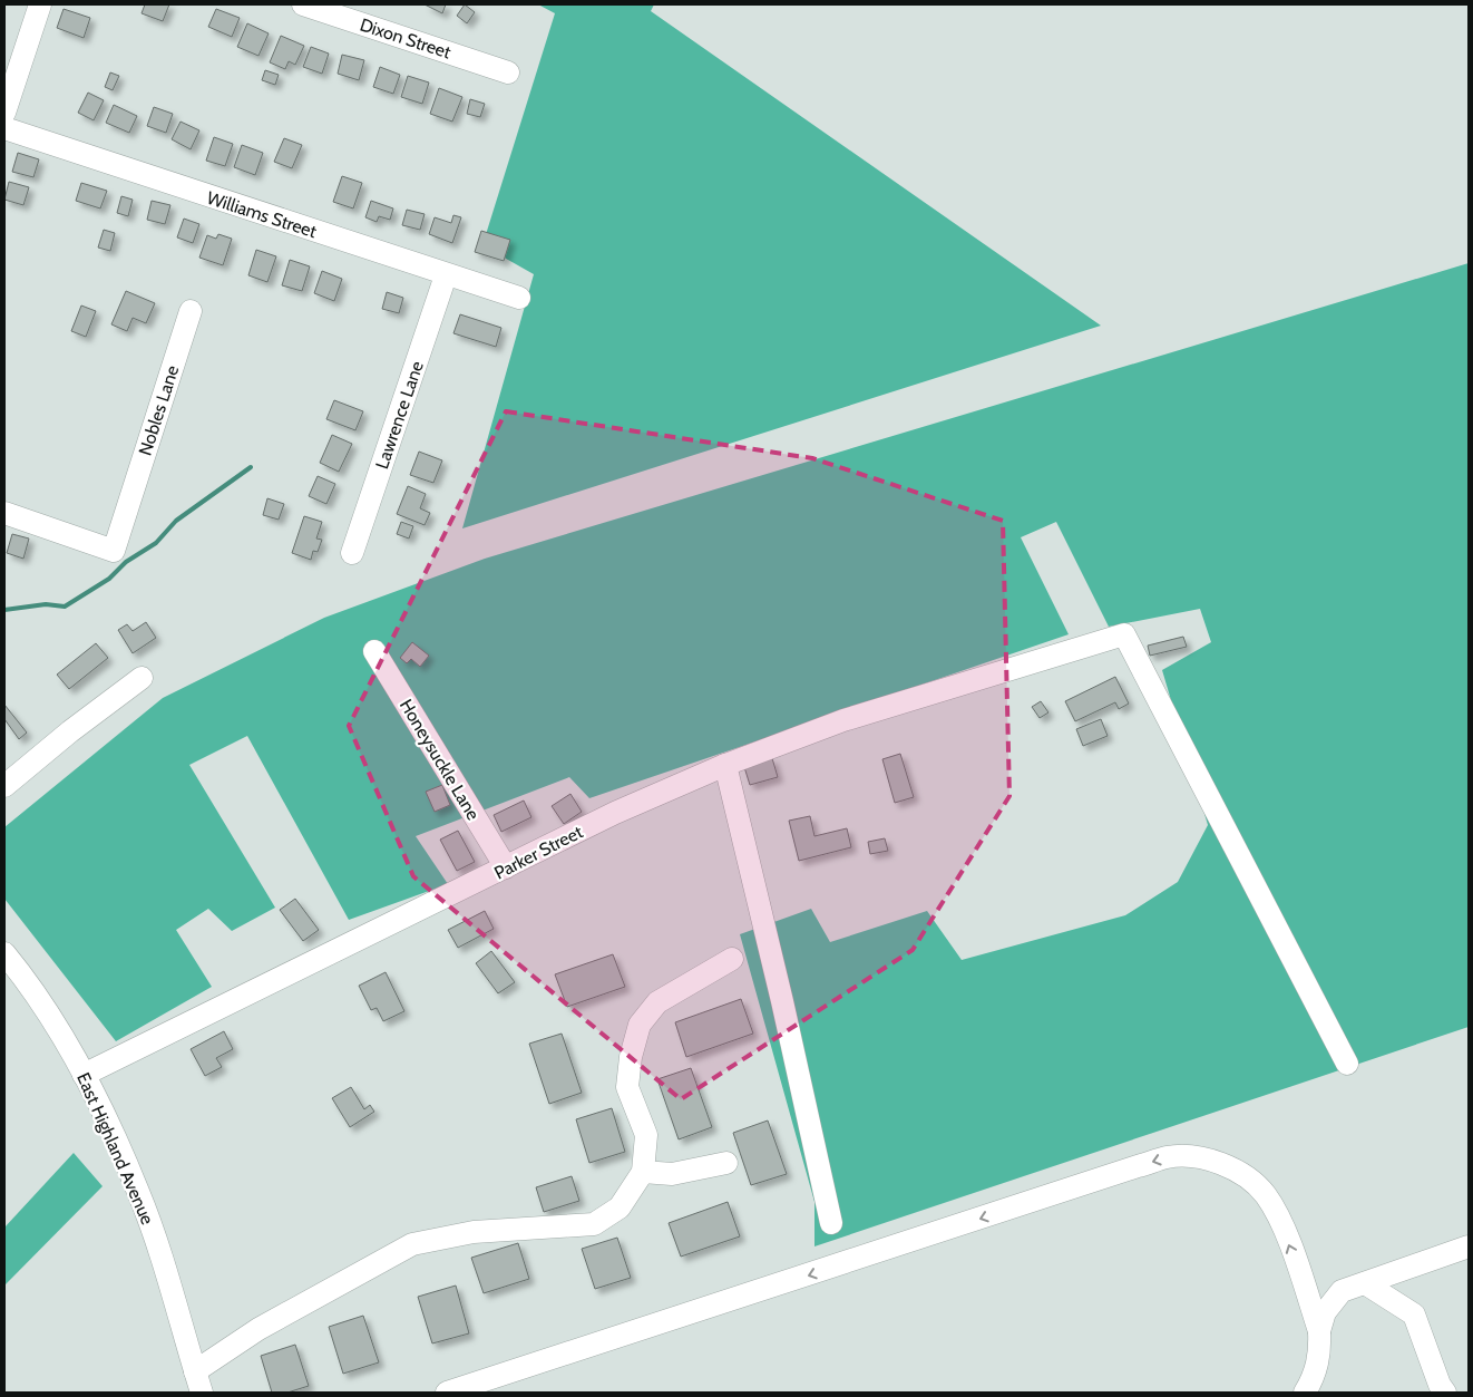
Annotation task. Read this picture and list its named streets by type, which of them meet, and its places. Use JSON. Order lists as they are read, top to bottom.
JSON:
{
  "streets": {
    "street": [
      "Dixon Street",
      "Williams Street",
      "Nobles Lane",
      "Lawrence Lane",
      "Honeysuckle Lane",
      "Parker Street",
      "East Highland Avenue"
    ]
  },
  "crossings": [
    ["Williams Street", "Lawrence Lane"],
    ["Honeysuckle Lane", "Parker Street"],
    ["Parker Street", "East Highland Avenue"]
  ]
}
